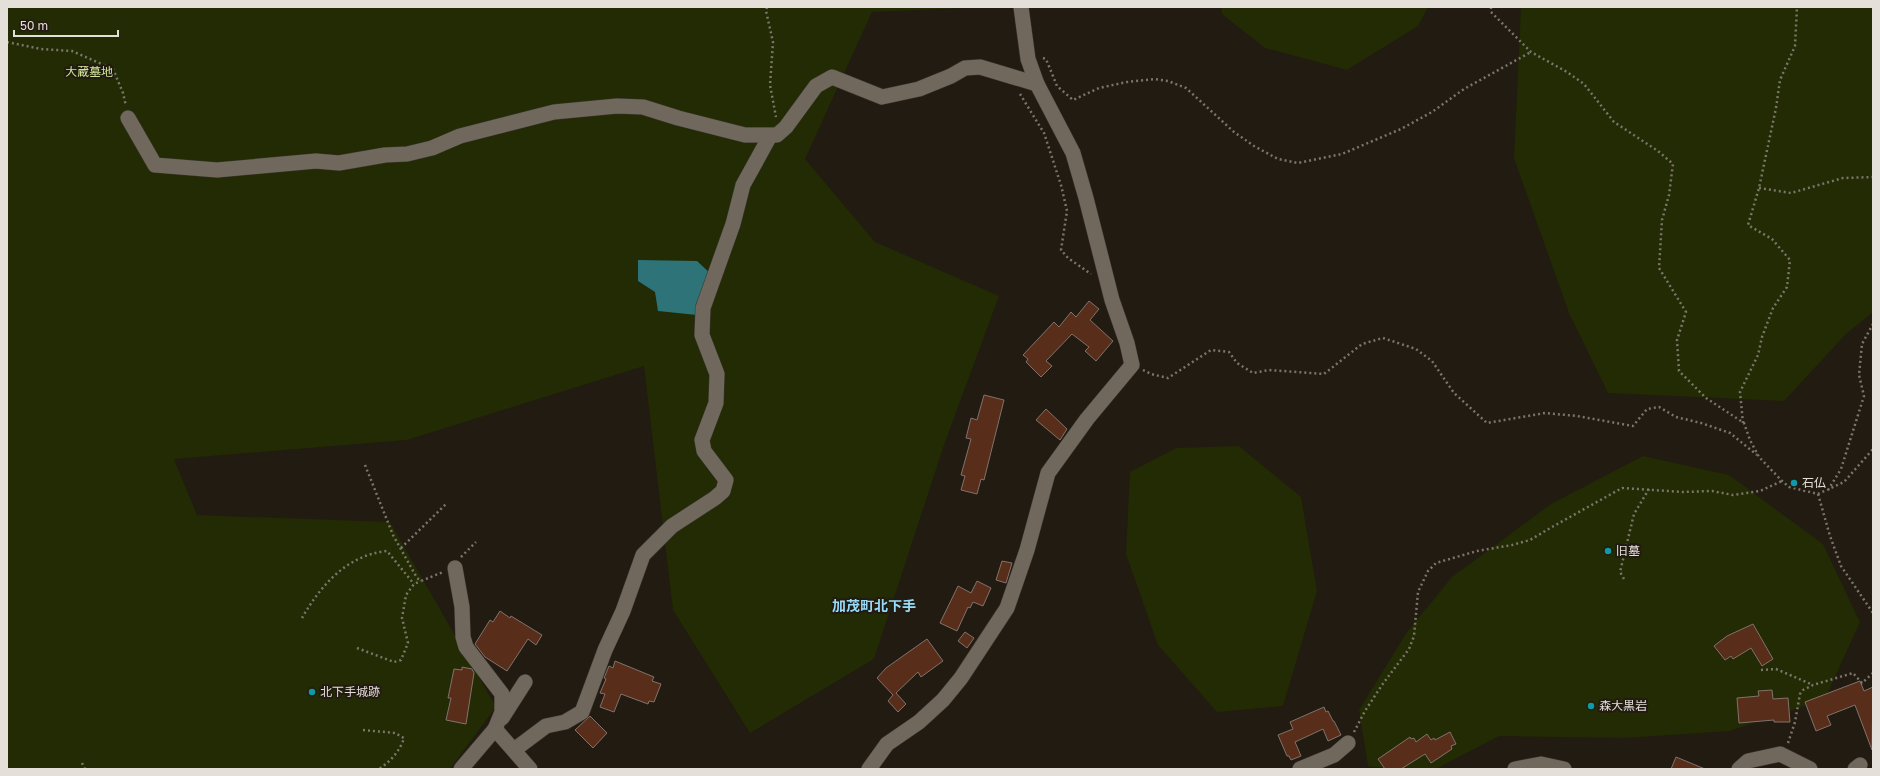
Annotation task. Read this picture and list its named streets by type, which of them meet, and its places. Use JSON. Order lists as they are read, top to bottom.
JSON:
{
  "districts": ["加茂町北下手"],
  "parks": ["大蔵墓地"],
  "places": [
    "石仏",
    "旧墓",
    "北下手城跡",
    "森大黒岩"
  ],
  "scale_bar": "50 m"
}
